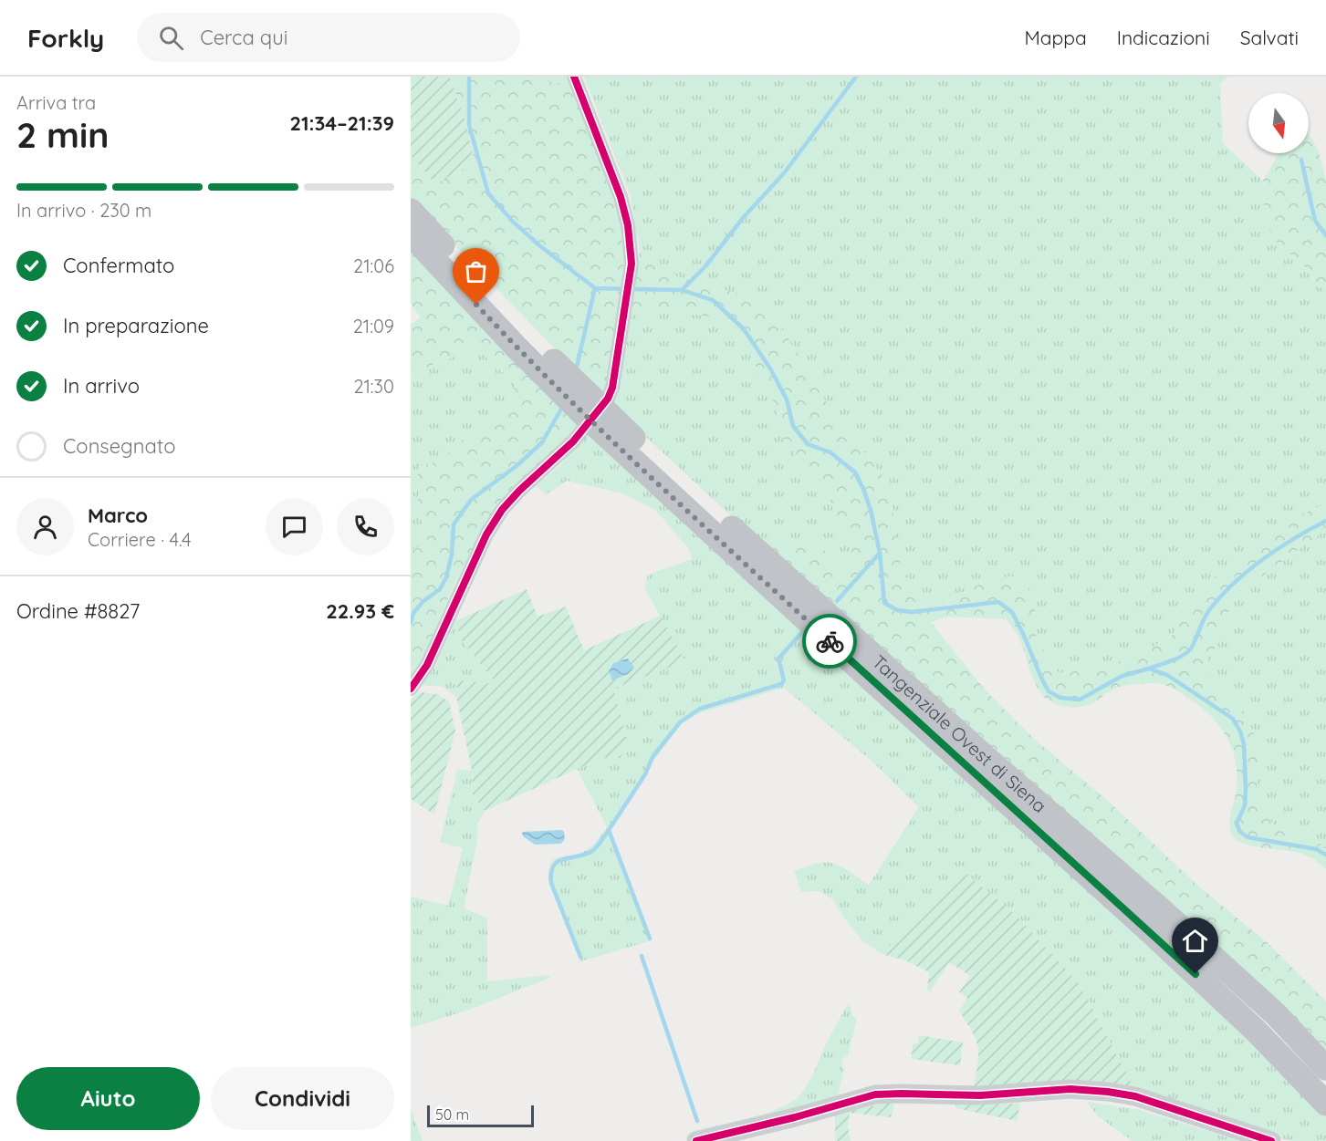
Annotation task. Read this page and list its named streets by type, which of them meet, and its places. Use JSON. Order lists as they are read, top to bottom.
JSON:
{
  "streets": {
    "highway": ["Tangenziale Ovest di Siena"]
  },
  "scale_bar": "50 m",
  "north": "bottom",
  "page": {
    "header": "Forkly",
    "search": "Cerca qui",
    "nav": ["Mappa", "Indicazioni", "Salvati"],
    "heading": ["2 min", "Arriva tra", "21:34–21:39"],
    "panel": [
      "Marco",
      "Corriere · 4.4",
      "Ordine #8827",
      "22.93 €"
    ],
    "bar": "In arrivo · 230 m",
    "list": [
      ["Confermato", "21:06"],
      ["In preparazione", "21:09"],
      ["In arrivo", "21:30"],
      "Consegnato"
    ],
    "buttons": ["Aiuto", "Condividi"],
    "scale": "50 m"
  }
}
